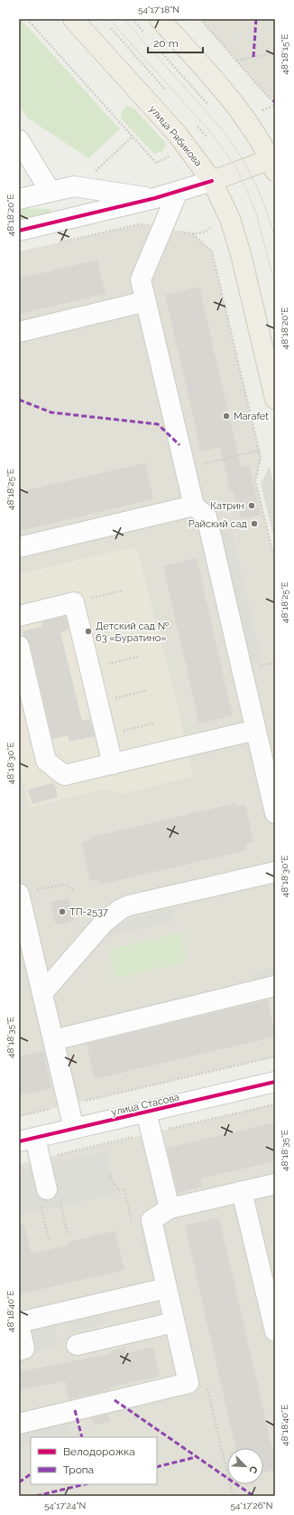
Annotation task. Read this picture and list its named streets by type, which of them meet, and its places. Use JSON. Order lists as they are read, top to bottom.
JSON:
{
  "streets": {
    "main road": ["улица Рябикова"],
    "street": ["улица Стасова"]
  },
  "places": [
    "Marafet",
    "Катрин",
    "Райский сад",
    "Детский сад № 63 «Буратино»",
    "ТП-2537"
  ],
  "legend": ["Велодорожка", "Тропа"],
  "scale_bar": "20 m",
  "north": "bottom right",
  "coordinates": [
    "54°17'18\"N",
    "48°18'15\"E",
    "48°18'20\"E",
    "48°18'25\"E",
    "48°18'30\"E",
    "48°18'35\"E",
    "48°18'40\"E",
    "54°17'24\"N",
    "54°17'26\"N"
  ]
}
